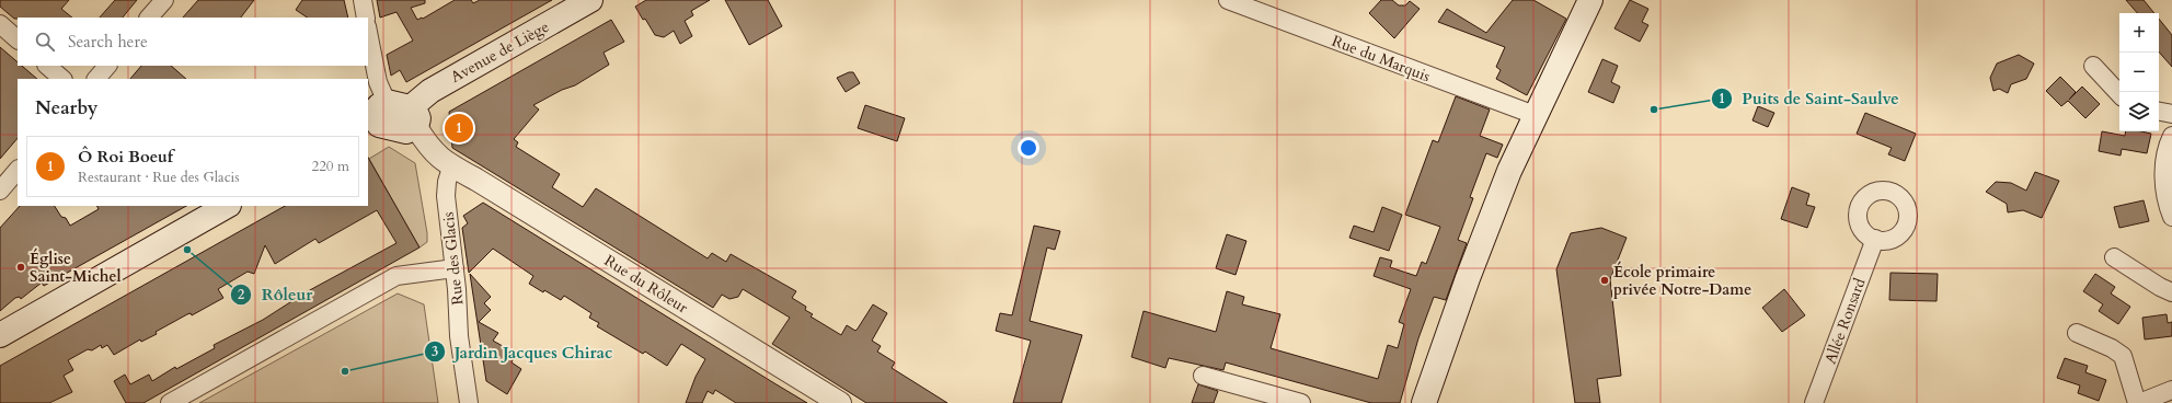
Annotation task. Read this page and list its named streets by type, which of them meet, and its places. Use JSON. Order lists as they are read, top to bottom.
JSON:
{
  "streets": {
    "main road": ["Avenue de Liège"],
    "street": [
      "Rue du Marquis",
      "Rue des Glacis",
      "Rue du Rôleur",
      "Allée Ronsard"
    ]
  },
  "crossings": [
    ["Rue des Glacis", "Rue du Rôleur"]
  ],
  "places": [
    "Puits de Saint-Saulve",
    "Rôleur",
    "Église Saint-Michel",
    "École primaire privée Notre-Dame",
    "Jardin Jacques Chirac"
  ],
  "page": {
    "map_buttons": ["+", "−"],
    "search": "Search here",
    "heading": "Nearby",
    "pins": "1",
    "list": [
      {
        "mark": "1",
        "name": "Ô Roi Boeuf",
        "note": "Restaurant · Rue des Glacis",
        "value": "220 m"
      }
    ]
  }
}
